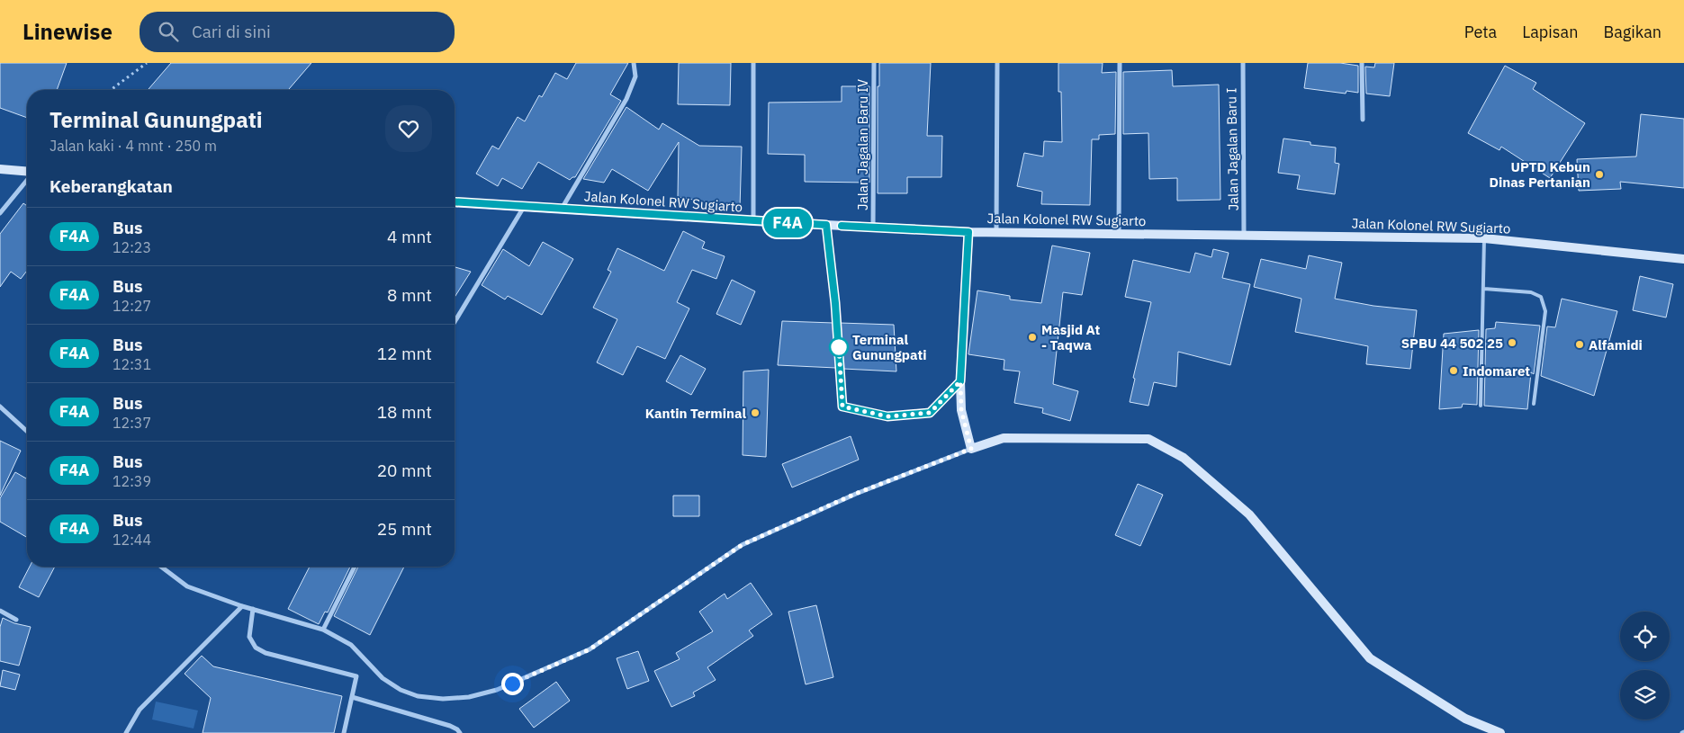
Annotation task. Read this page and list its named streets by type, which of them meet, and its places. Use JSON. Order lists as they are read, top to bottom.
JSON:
{
  "streets": {
    "main road": ["Jalan Kolonel RW Sugiarto"],
    "street": ["Jalan Jagalan Baru IV", "Jalan Jagalan Baru I"]
  },
  "crossings": [
    ["Jalan Jagalan Baru IV", "Jalan Kolonel RW Sugiarto"],
    ["Jalan Jagalan Baru I", "Jalan Kolonel RW Sugiarto"]
  ],
  "places": [
    "UPTD Kebun Dinas Pertanian",
    "Masjid At - Taqwa",
    "SPBU 44 502 25",
    "Alfamidi",
    "Terminal Gunungpati",
    "Indomaret",
    "Kantin Terminal"
  ],
  "lines": ["bus line F4A"],
  "page": {
    "header": "Linewise",
    "search": "Cari di sini",
    "nav": ["Peta", "Lapisan", "Bagikan"],
    "on_map": "F4A",
    "heading": [
      ["Terminal Gunungpati", "Jalan kaki · 4 mnt · 250 m"],
      "Keberangkatan"
    ],
    "list": [
      {
        "mark": "F4A",
        "name": "Bus",
        "note": "12:23",
        "value": "4 mnt"
      },
      {
        "mark": "F4A",
        "name": "Bus",
        "note": "12:27",
        "value": "8 mnt"
      },
      {
        "mark": "F4A",
        "name": "Bus",
        "note": "12:31",
        "value": "12 mnt"
      },
      {
        "mark": "F4A",
        "name": "Bus",
        "note": "12:37",
        "value": "18 mnt"
      },
      {
        "mark": "F4A",
        "name": "Bus",
        "note": "12:39",
        "value": "20 mnt"
      },
      {
        "mark": "F4A",
        "name": "Bus",
        "note": "12:44",
        "value": "25 mnt"
      }
    ]
  }
}
